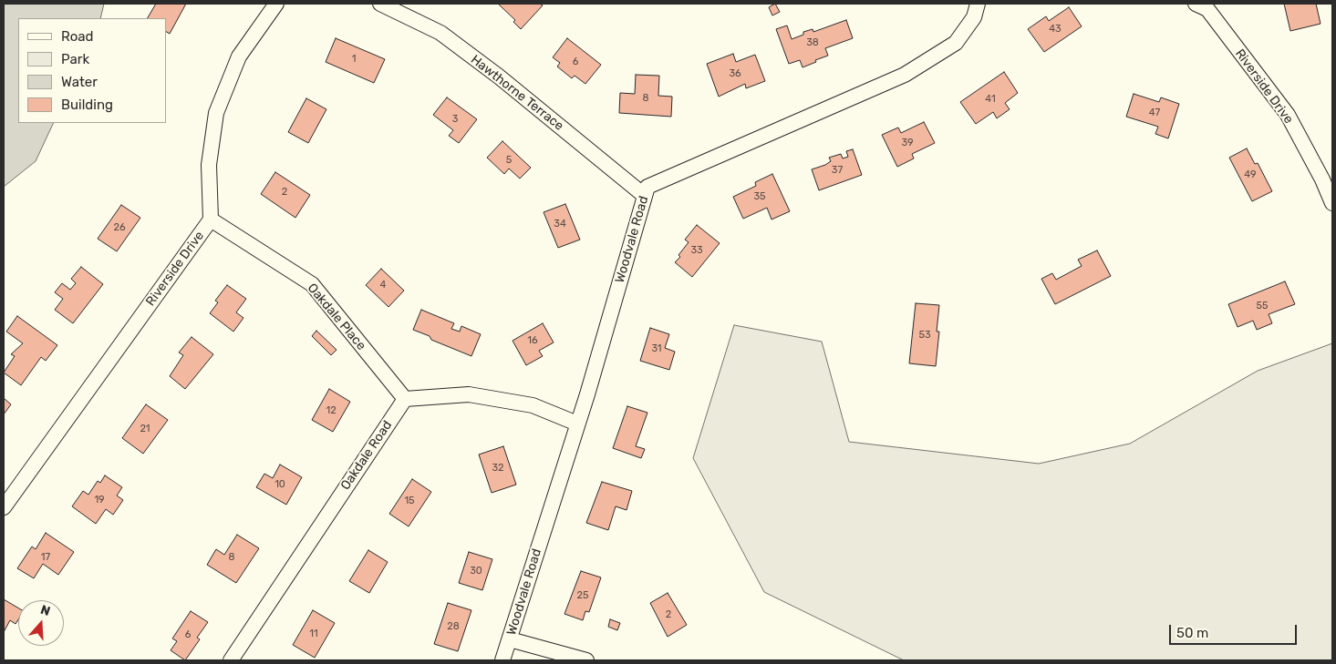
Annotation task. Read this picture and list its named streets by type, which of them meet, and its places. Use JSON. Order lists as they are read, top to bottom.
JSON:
{
  "streets": {
    "street": [
      "Riverside Drive",
      "Hawthorne Terrace",
      "Woodvale Road",
      "Oakdale Place",
      "Oakdale Road"
    ]
  },
  "crossings": [
    ["Riverside Drive", "Oakdale Place"],
    ["Hawthorne Terrace", "Woodvale Road"],
    ["Oakdale Place", "Oakdale Road"]
  ],
  "house_numbers": [
    "43",
    "38",
    "1",
    "6",
    "36",
    "8",
    "41",
    "47",
    "3",
    "39",
    "5",
    "37",
    "49",
    "2",
    "35",
    "34",
    "26",
    "33",
    "4",
    "55",
    "53",
    "16",
    "31",
    "12",
    "21",
    "32",
    "10",
    "19",
    "15",
    "17",
    "8",
    "30",
    "25",
    "2",
    "28",
    "11",
    "6"
  ],
  "legend": [
    "Road",
    "Park",
    "Water",
    "Building"
  ],
  "scale_bar": "50 m",
  "north": "top"
}
